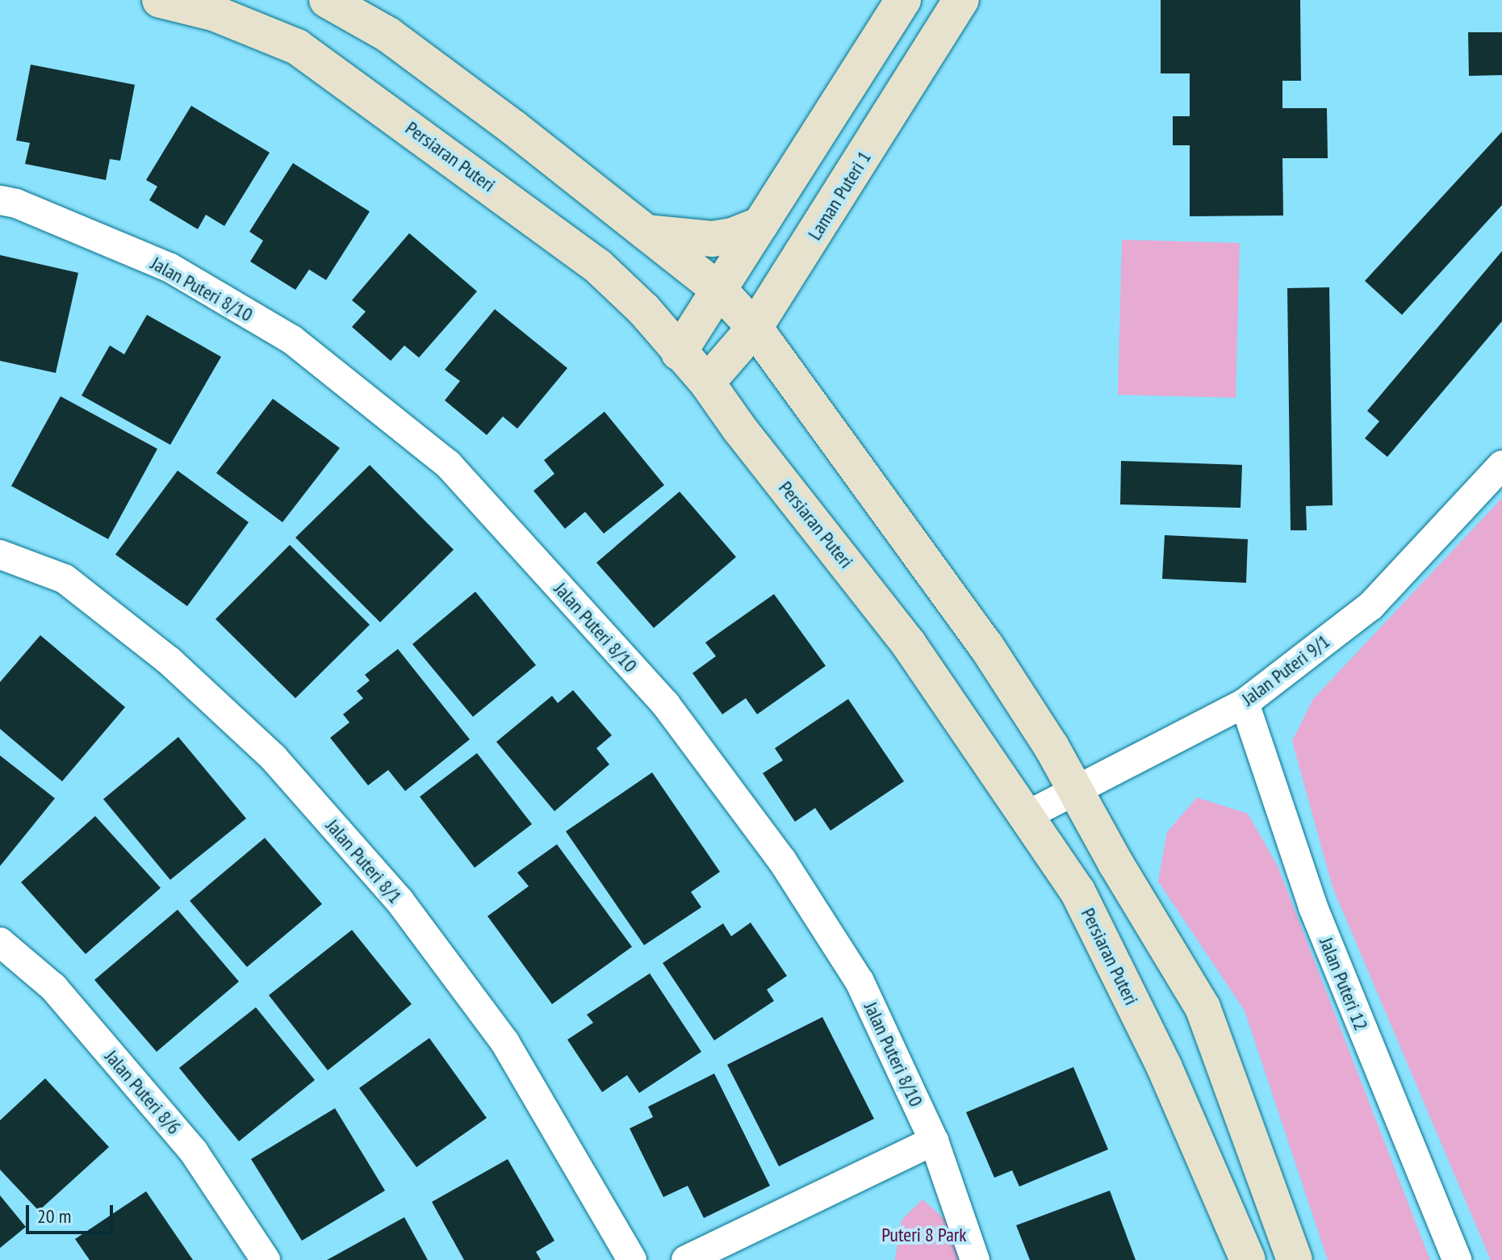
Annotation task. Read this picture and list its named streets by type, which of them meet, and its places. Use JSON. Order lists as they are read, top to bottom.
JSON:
{
  "streets": {
    "main road": ["Persiaran Puteri", "Laman Puteri 1"],
    "street": [
      "Jalan Puteri 8/10",
      "Jalan Puteri 9/1",
      "Jalan Puteri 8/1",
      "Jalan Puteri 12",
      "Jalan Puteri 8/6"
    ]
  },
  "crossings": [
    ["Persiaran Puteri", "Laman Puteri 1"],
    ["Persiaran Puteri", "Jalan Puteri 9/1"],
    ["Jalan Puteri 9/1", "Jalan Puteri 12"]
  ],
  "parks": ["Puteri 8 Park"],
  "scale_bar": "20 m"
}
